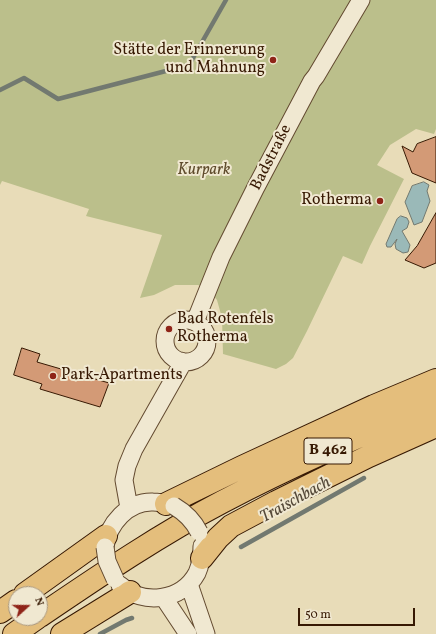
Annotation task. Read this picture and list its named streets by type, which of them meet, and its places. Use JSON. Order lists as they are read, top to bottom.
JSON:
{
  "streets": {
    "main road": ["B 462"],
    "street": ["Badstraße"]
  },
  "water": ["Traischbach"],
  "parks": ["Kurpark"],
  "places": [
    "Stätte der Erinnerung und Mahnung",
    "Rotherma",
    "Bad Rotenfels Rotherma",
    "Park-Apartments"
  ],
  "scale_bar": "50 m",
  "north": "right"
}
